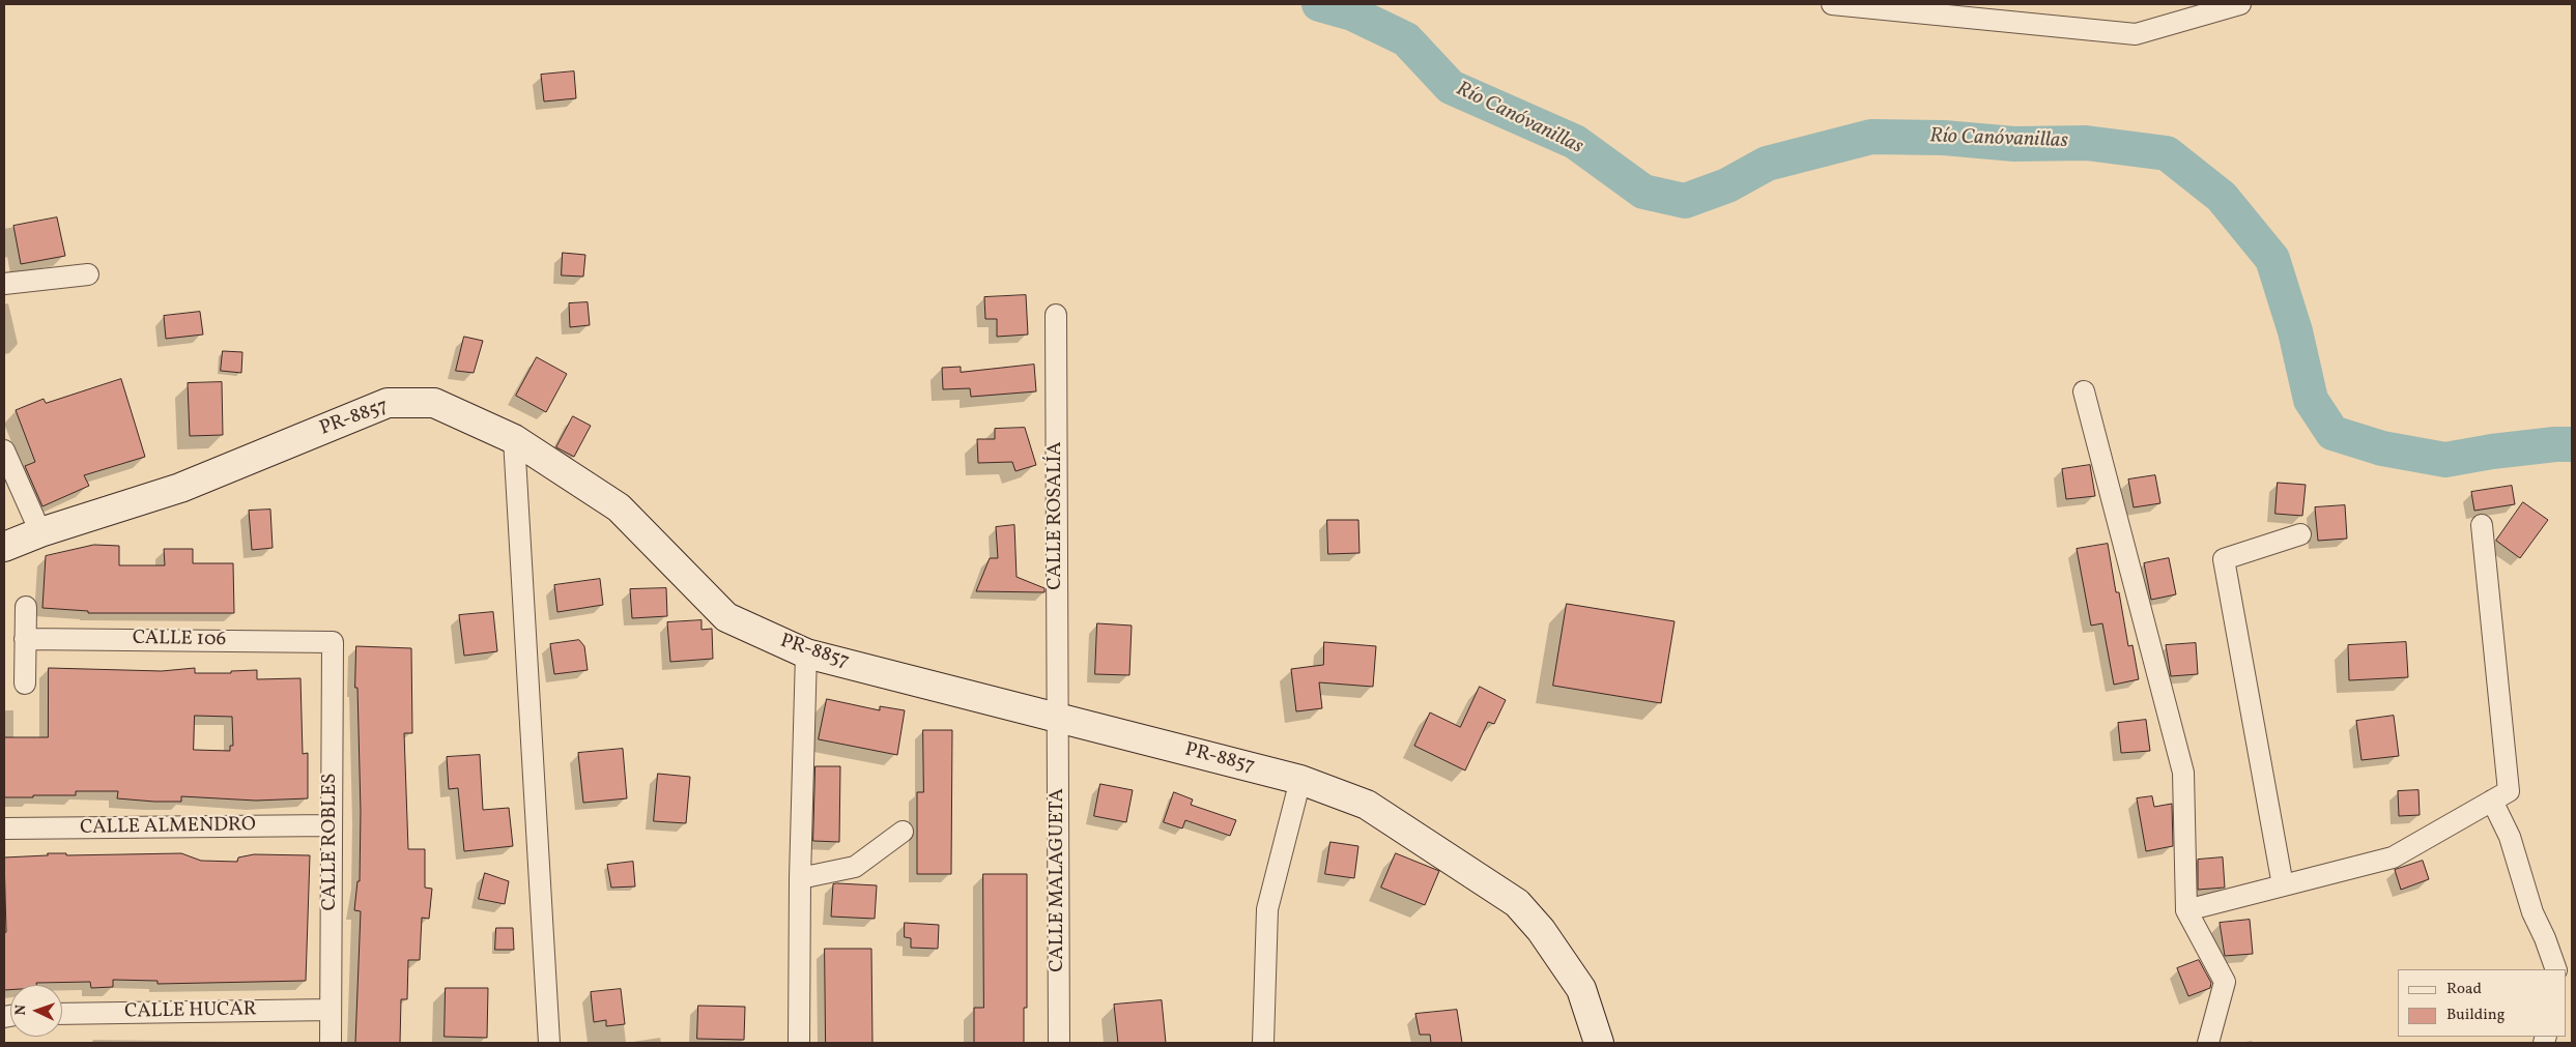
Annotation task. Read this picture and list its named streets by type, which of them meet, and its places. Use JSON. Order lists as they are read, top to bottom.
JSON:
{
  "streets": {
    "street": [
      "PR-8857",
      "CALLE ROSALÍA",
      "CALLE 106",
      "CALLE ALMENDRO",
      "CALLE ROBLES",
      "CALLE MALAGUETA",
      "CALLE HUCAR"
    ]
  },
  "crossings": [
    ["PR-8857", "CALLE ROSALÍA"],
    ["PR-8857", "CALLE MALAGUETA"],
    ["CALLE ROSALÍA", "CALLE MALAGUETA"],
    ["CALLE 106", "CALLE ROBLES"],
    ["CALLE ALMENDRO", "CALLE ROBLES"],
    ["CALLE ROBLES", "CALLE HUCAR"]
  ],
  "water": ["Río Canóvanillas"],
  "legend": ["Road", "Building"],
  "north": "left"
}
